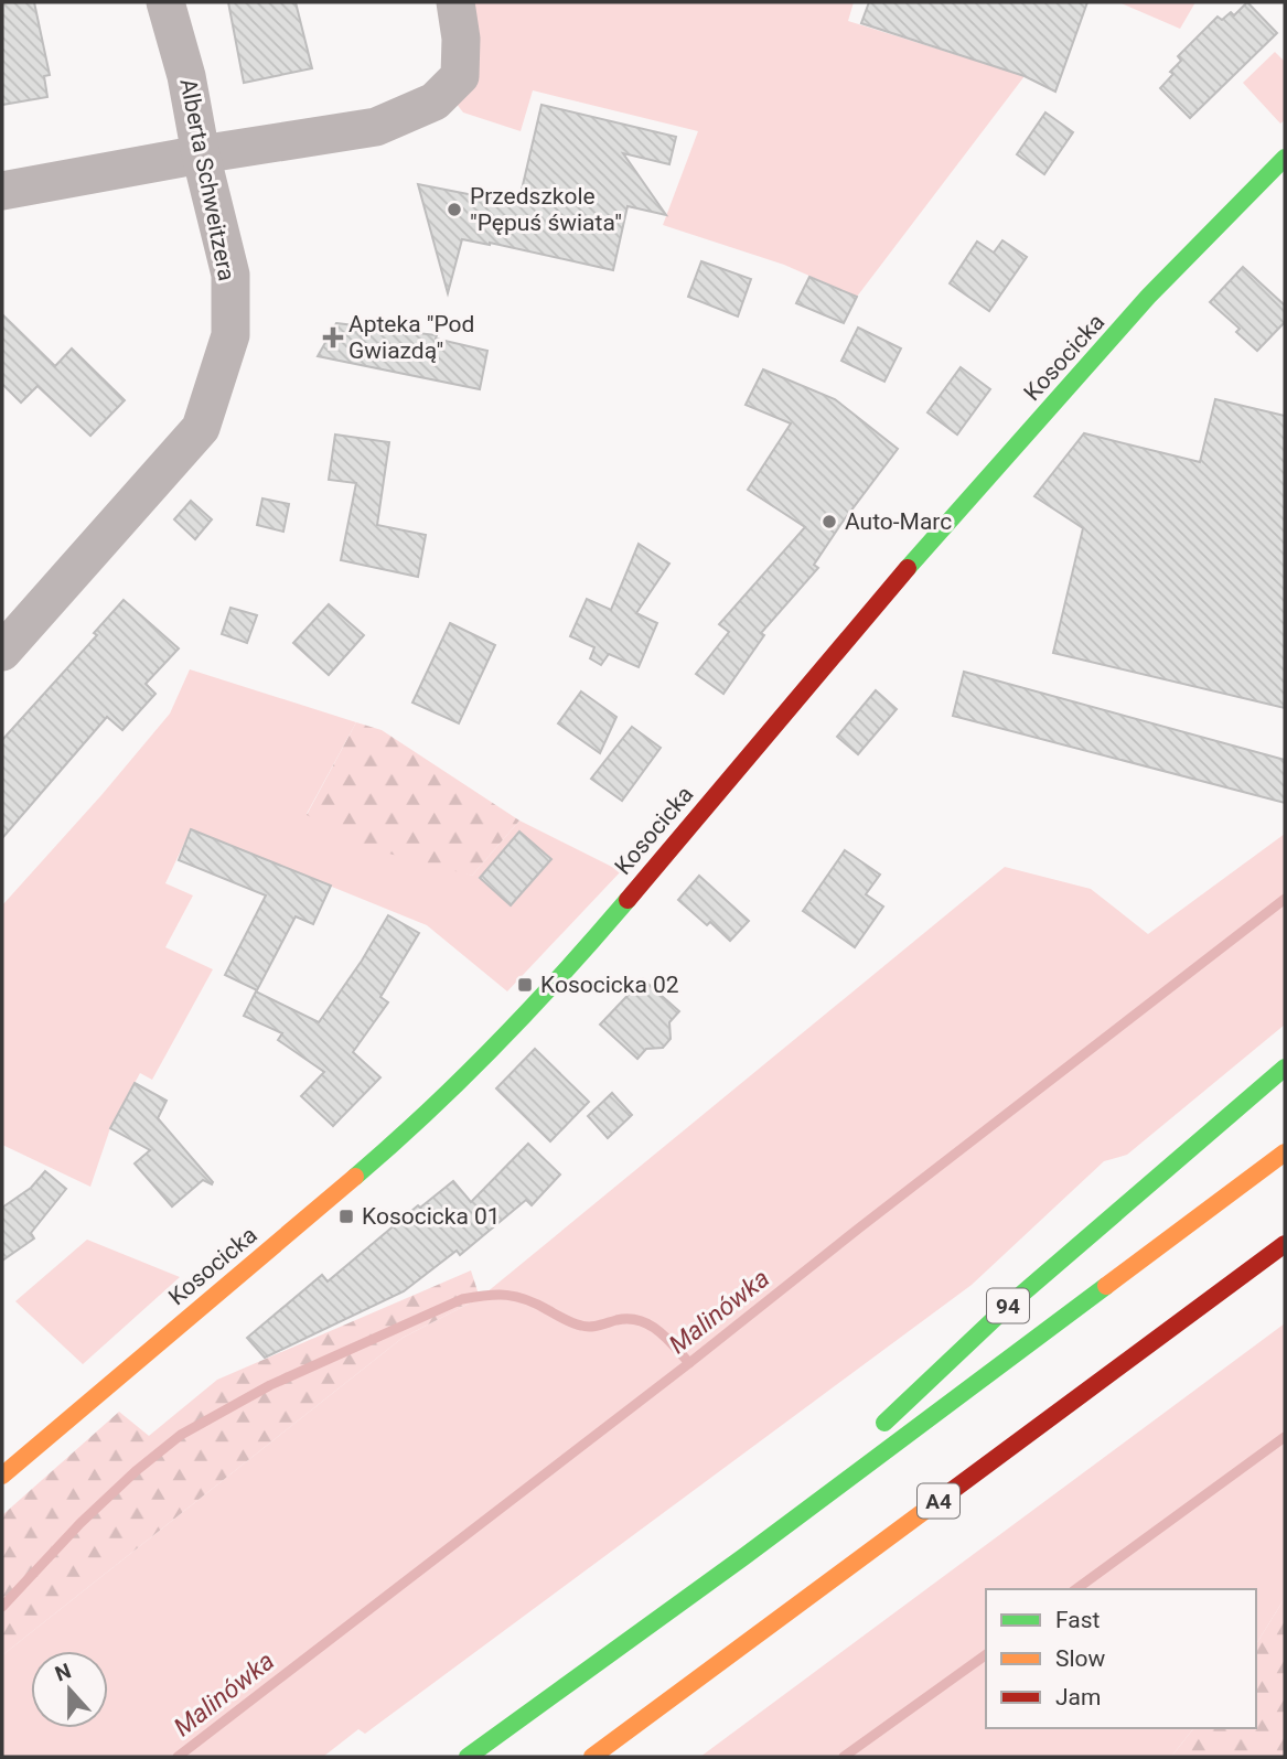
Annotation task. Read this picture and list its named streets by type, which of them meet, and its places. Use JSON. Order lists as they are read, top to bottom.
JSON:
{
  "streets": {
    "main road": ["Kosocicka", "94", "A4"],
    "street": ["Alberta Schweitzera"]
  },
  "water": ["Malinówka"],
  "places": {
    "other": ["Przedszkole \"Pępuś świata\"", "Auto-Marc"],
    "health": ["Apteka \"Pod Gwiazdą\""],
    "transit": ["Kosocicka 02", "Kosocicka 01"]
  },
  "legend": ["Fast", "Slow", "Jam"],
  "north": "top"
}
